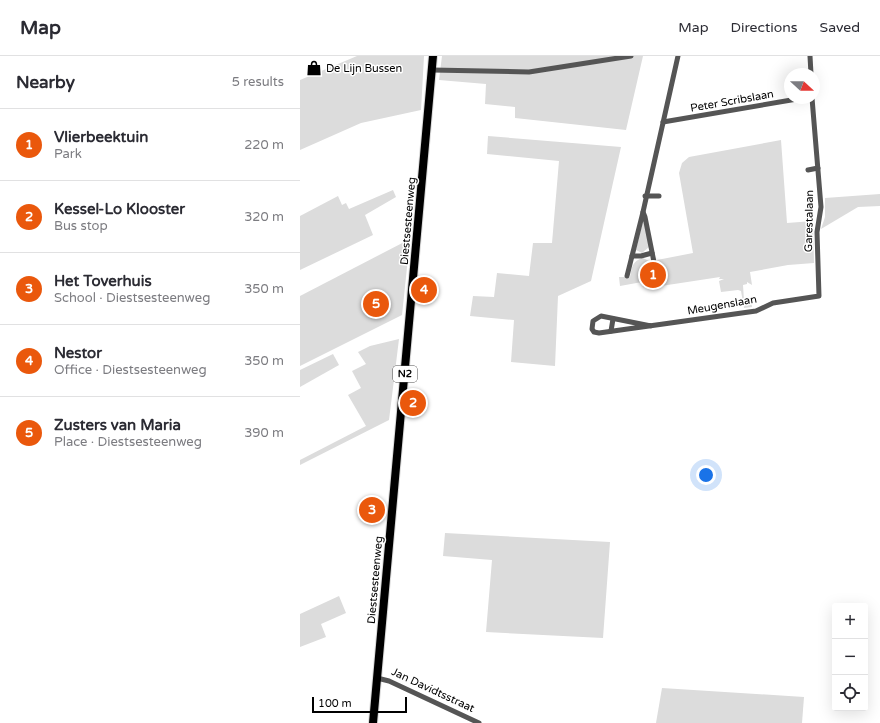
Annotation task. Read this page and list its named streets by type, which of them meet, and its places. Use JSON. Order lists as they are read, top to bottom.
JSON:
{
  "streets": {
    "main road": ["Diestsesteenweg", "N2"],
    "street": [
      "Peter Scribslaan",
      "Garestalaan",
      "Meugenslaan",
      "Jan Davidtsstraat"
    ]
  },
  "crossings": [
    ["Diestsesteenweg", "Jan Davidtsstraat"],
    ["Garestalaan", "Meugenslaan"]
  ],
  "places": {
    "shop": ["De Lijn Bussen"]
  },
  "scale_bar": "100 m",
  "north": "right",
  "page": {
    "header": "Map",
    "nav": ["Map", "Directions", "Saved"],
    "heading": ["Nearby", "5 results"],
    "list": [
      {
        "mark": "1",
        "name": "Vlierbeektuin",
        "note": "Park",
        "value": "220 m"
      },
      {
        "mark": "2",
        "name": "Kessel-Lo Klooster",
        "note": "Bus stop",
        "value": "320 m"
      },
      {
        "mark": "3",
        "name": "Het Toverhuis",
        "note": "School · Diestsesteenweg",
        "value": "350 m"
      },
      {
        "mark": "4",
        "name": "Nestor",
        "note": "Office · Diestsesteenweg",
        "value": "350 m"
      },
      {
        "mark": "5",
        "name": "Zusters van Maria",
        "note": "Place · Diestsesteenweg",
        "value": "390 m"
      }
    ],
    "pins": [
      "1",
      "4",
      "5",
      "2",
      "3"
    ],
    "map_buttons": ["+", "−"],
    "scale": "100 m"
  }
}
